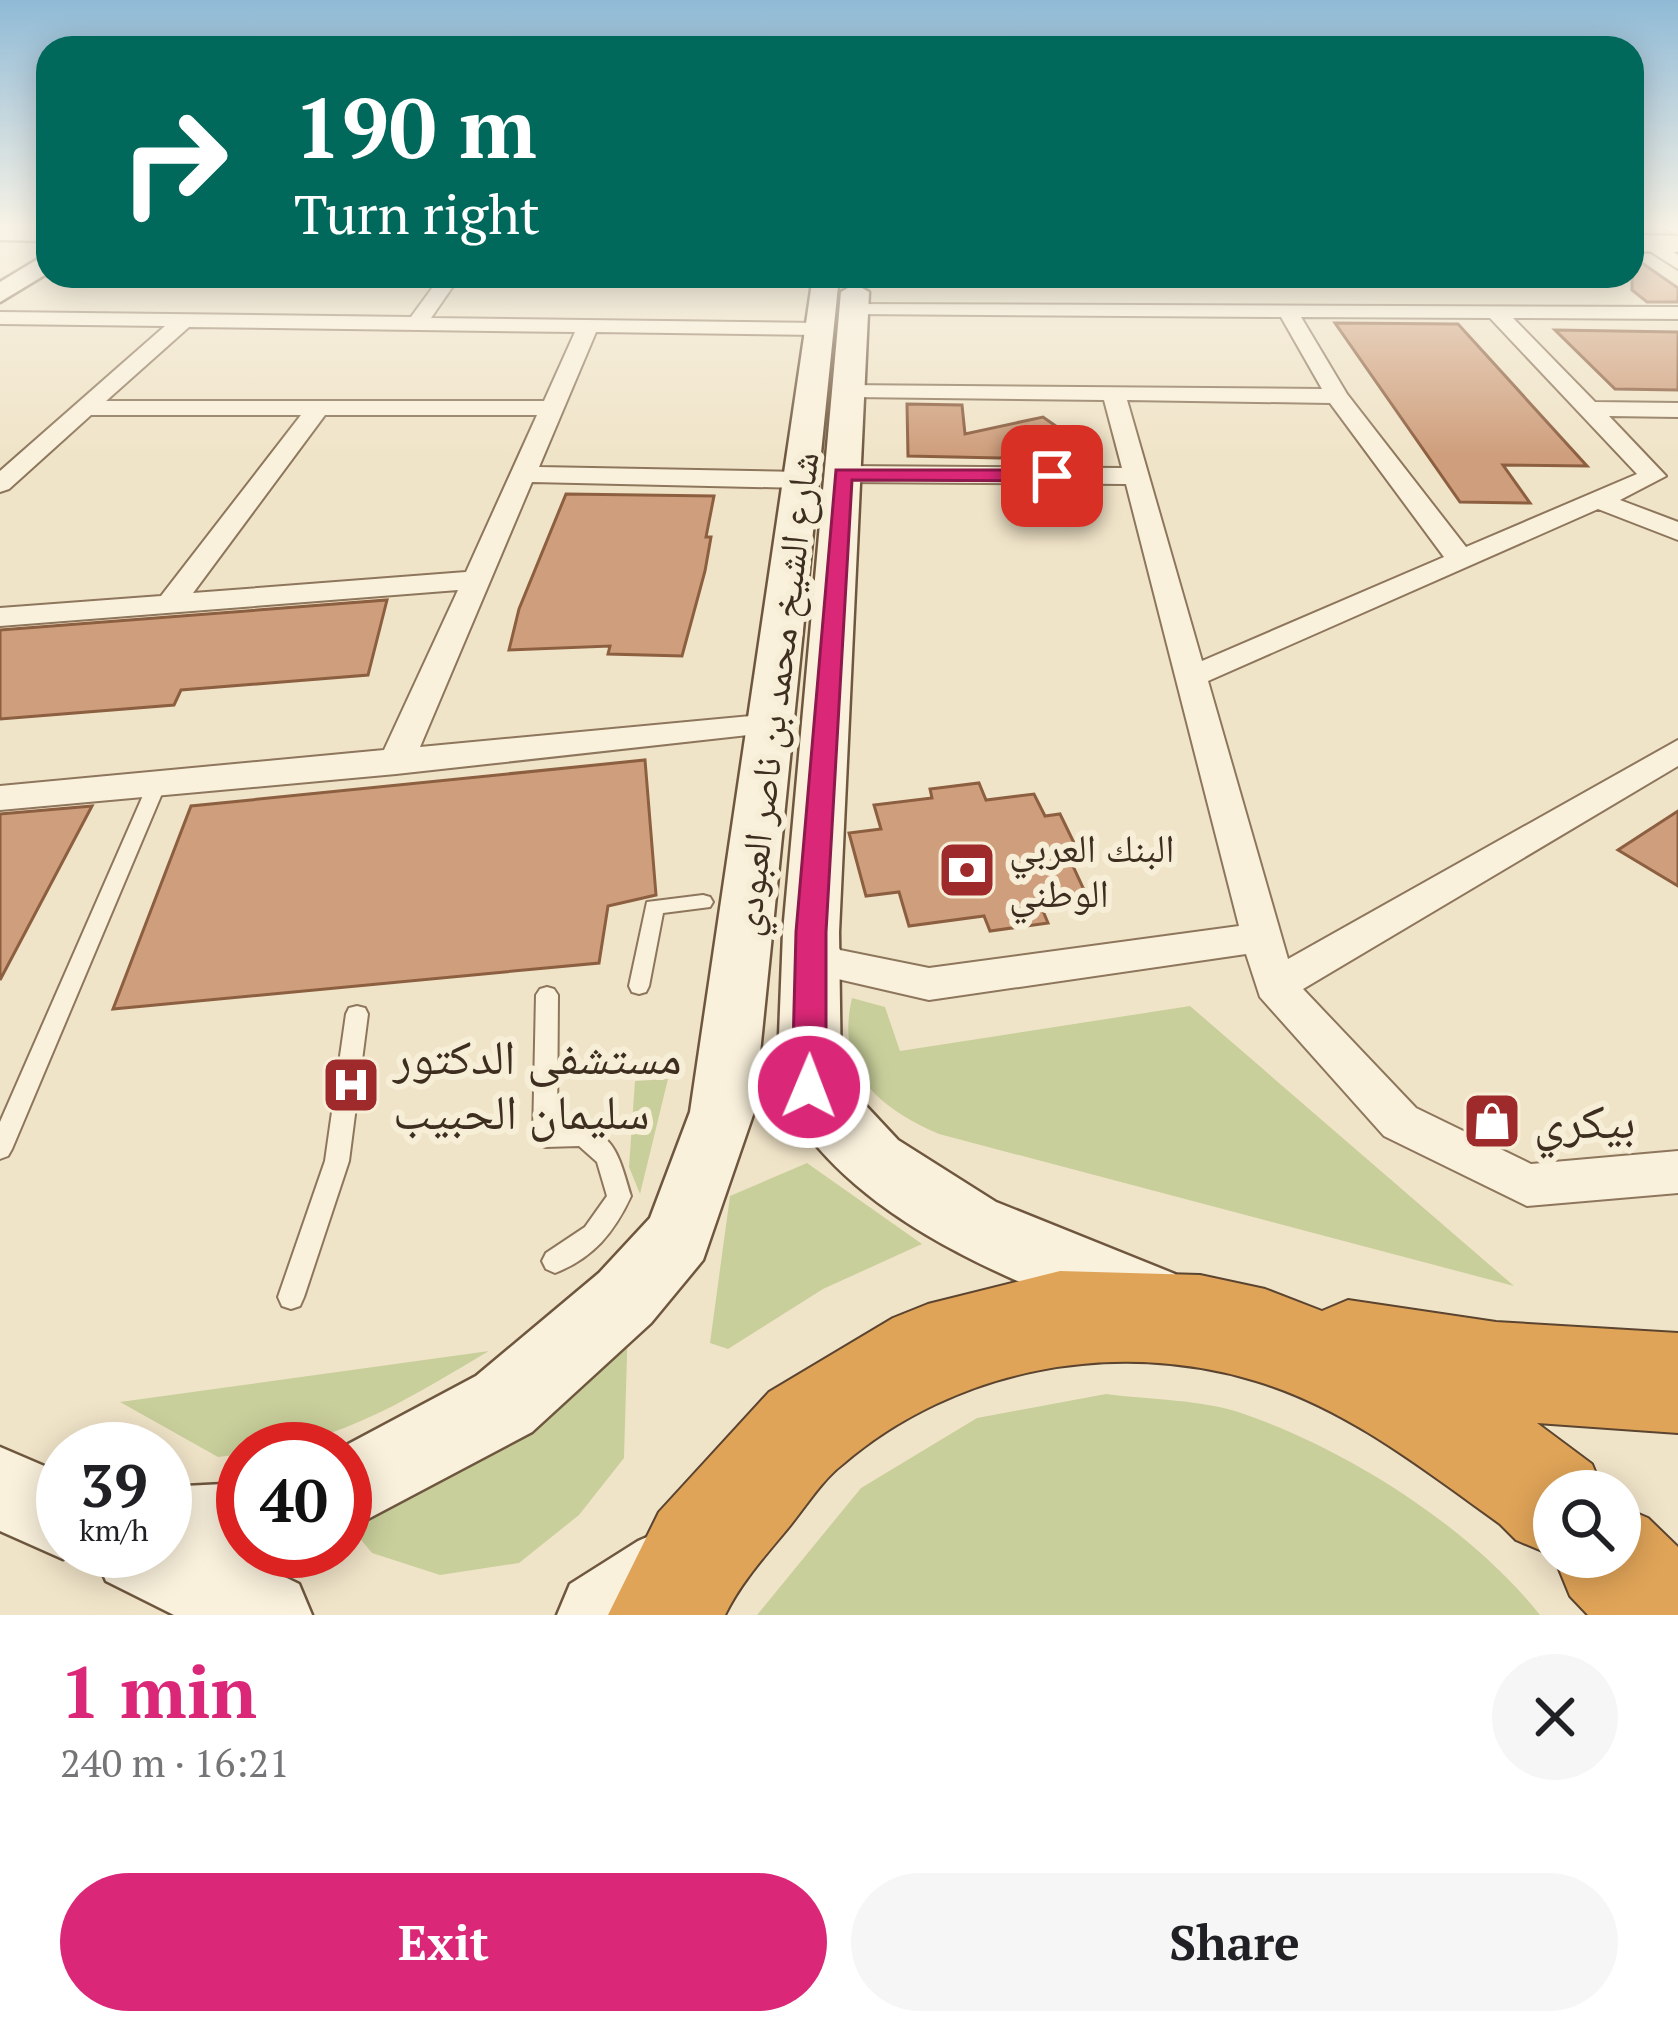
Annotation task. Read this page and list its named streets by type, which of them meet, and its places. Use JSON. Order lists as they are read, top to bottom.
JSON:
{
  "streets": {
    "street": ["شارع الشيخ محمد بن ناصر العبودي"]
  },
  "places": {
    "bank": ["البنك العربي الوطني"],
    "hospital": ["مستشفى الدكتور سليمان الحبيب"],
    "shop": ["بيكري"]
  },
  "page": {
    "turn": ["190 m", "Turn right"],
    "speed": "39 km/h",
    "limit": "40",
    "heading": ["1 min", "240 m · 16:21"],
    "buttons": ["Exit", "Share"]
  }
}
